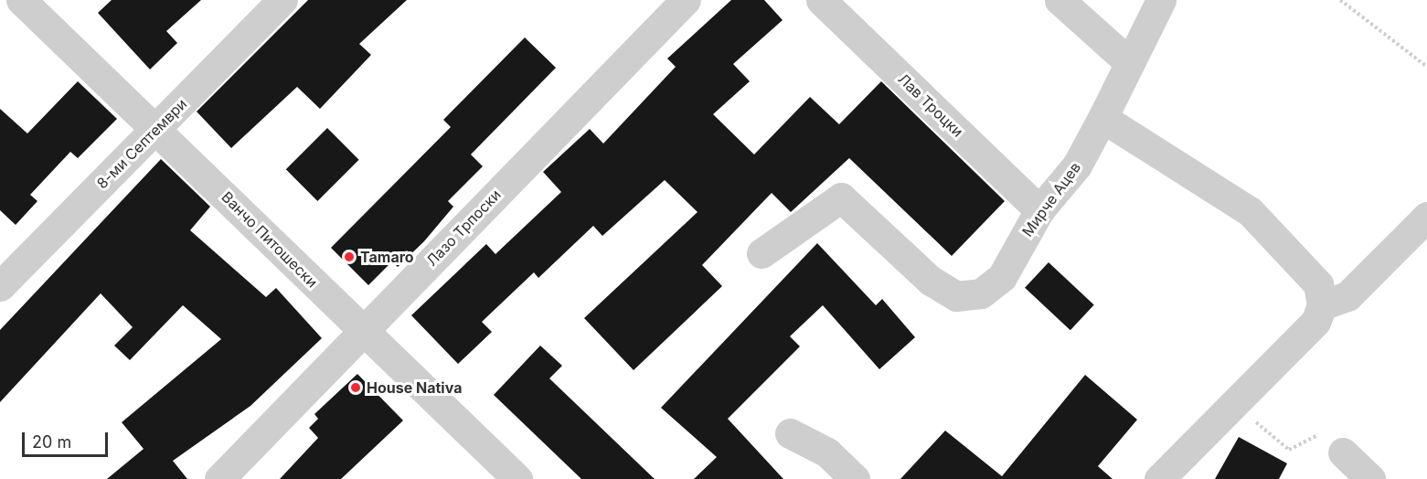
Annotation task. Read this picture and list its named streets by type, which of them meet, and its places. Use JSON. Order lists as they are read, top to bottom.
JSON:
{
  "streets": {
    "street": [
      "Лав Троцки",
      "8-ми Септември",
      "Мирче Ацев",
      "Лазо Трпоски",
      "Ванчо Питошески"
    ]
  },
  "crossings": [
    ["Лав Троцки", "Мирче Ацев"],
    ["8-ми Септември", "Ванчо Питошески"],
    ["Лазо Трпоски", "Ванчо Питошески"]
  ],
  "places": ["Tamaro", "House Nativa"],
  "scale_bar": "20 m"
}
